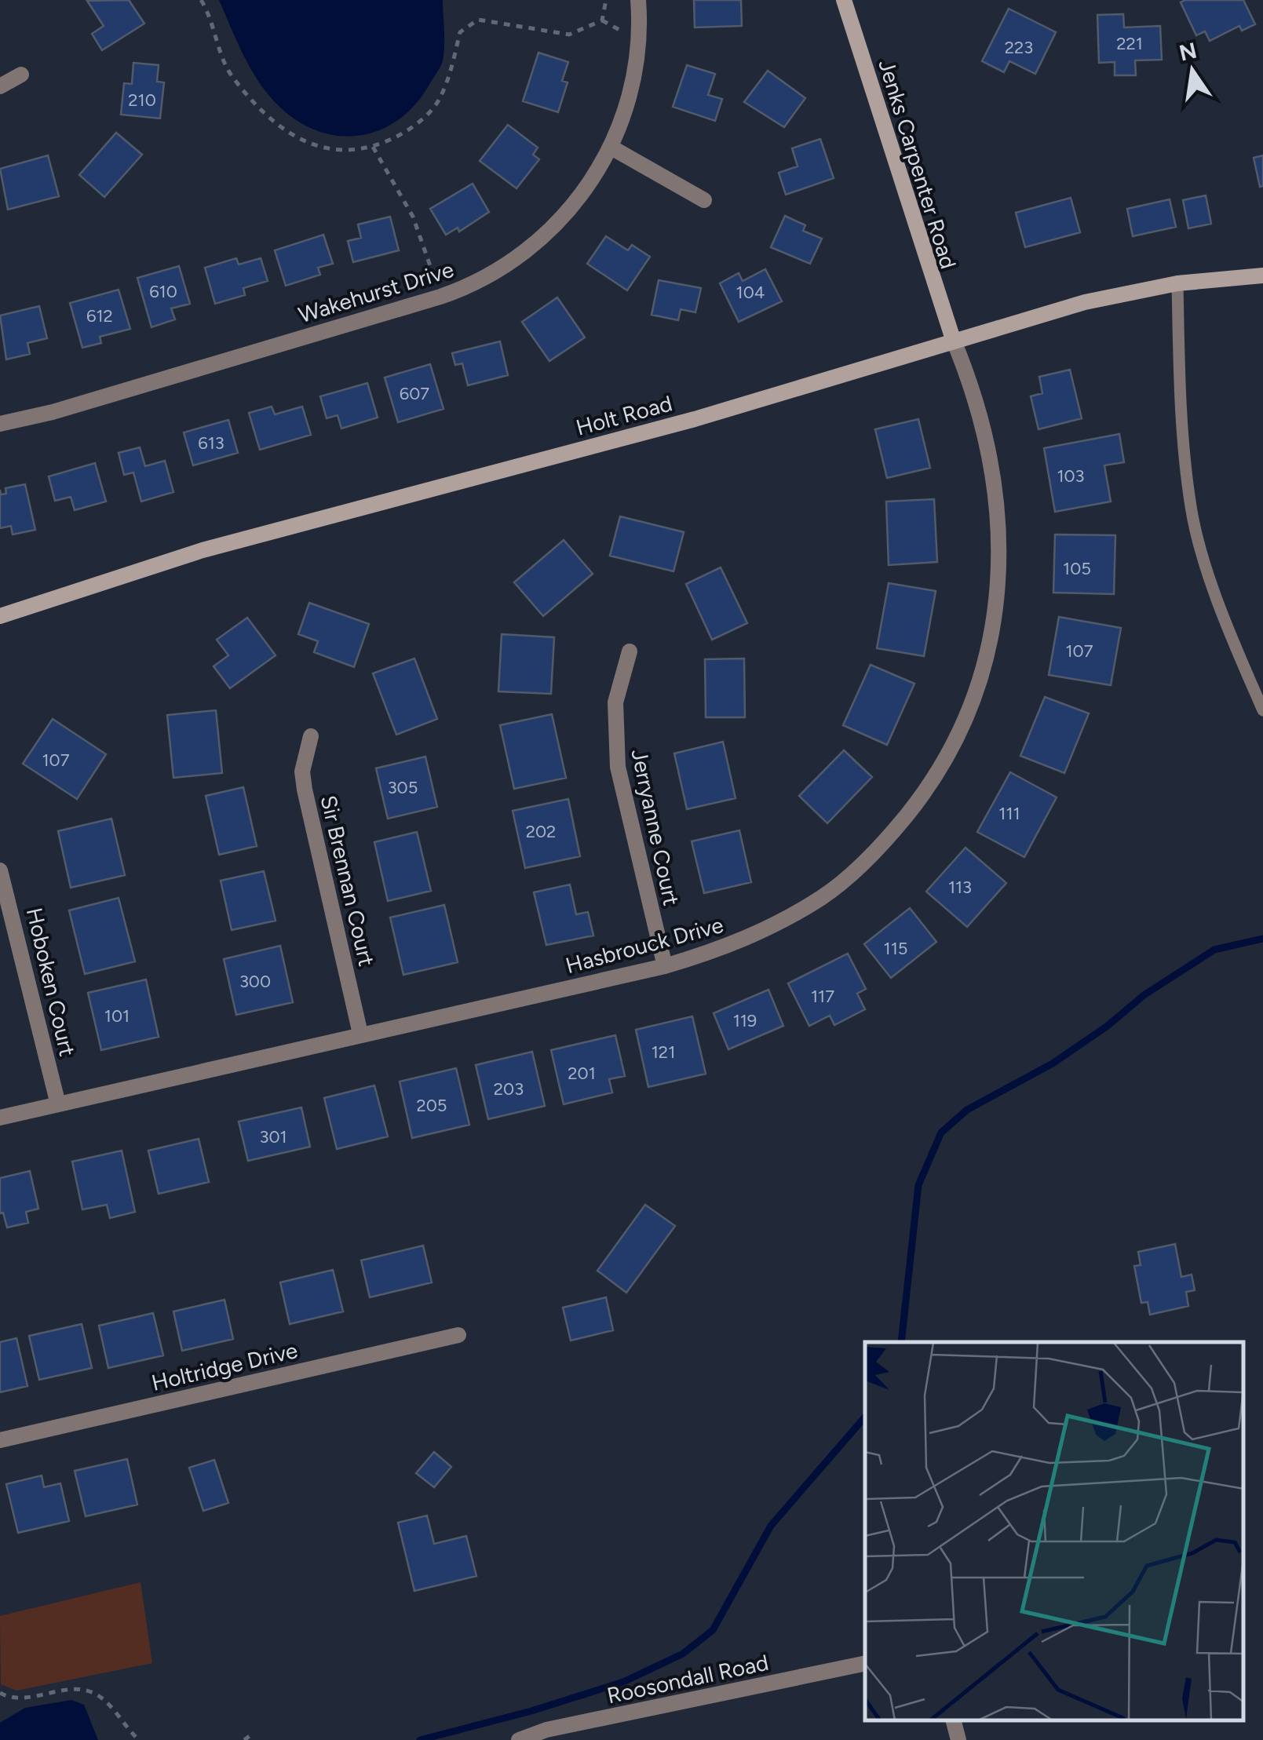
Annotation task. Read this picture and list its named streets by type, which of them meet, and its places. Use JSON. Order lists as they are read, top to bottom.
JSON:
{
  "streets": {
    "street": [
      "Jenks Carpenter Road",
      "Wakehurst Drive",
      "Holt Road",
      "Jerryanne Court",
      "Sir Brennan Court",
      "Hasbrouck Drive",
      "Hoboken Court",
      "Holtridge Drive",
      "Roosondall Road"
    ]
  },
  "crossings": [
    ["Jenks Carpenter Road", "Holt Road"],
    ["Jenks Carpenter Road", "Hasbrouck Drive"],
    ["Holt Road", "Hasbrouck Drive"],
    ["Jerryanne Court", "Hasbrouck Drive"],
    ["Sir Brennan Court", "Hasbrouck Drive"],
    ["Hasbrouck Drive", "Hoboken Court"]
  ],
  "house_numbers": [
    "221",
    "223",
    "210",
    "610",
    "104",
    "612",
    "607",
    "613",
    "103",
    "105",
    "107",
    "107",
    "305",
    "111",
    "202",
    "113",
    "115",
    "300",
    "117",
    "101",
    "119",
    "121",
    "201",
    "203",
    "205",
    "301"
  ],
  "north": "top"
}
